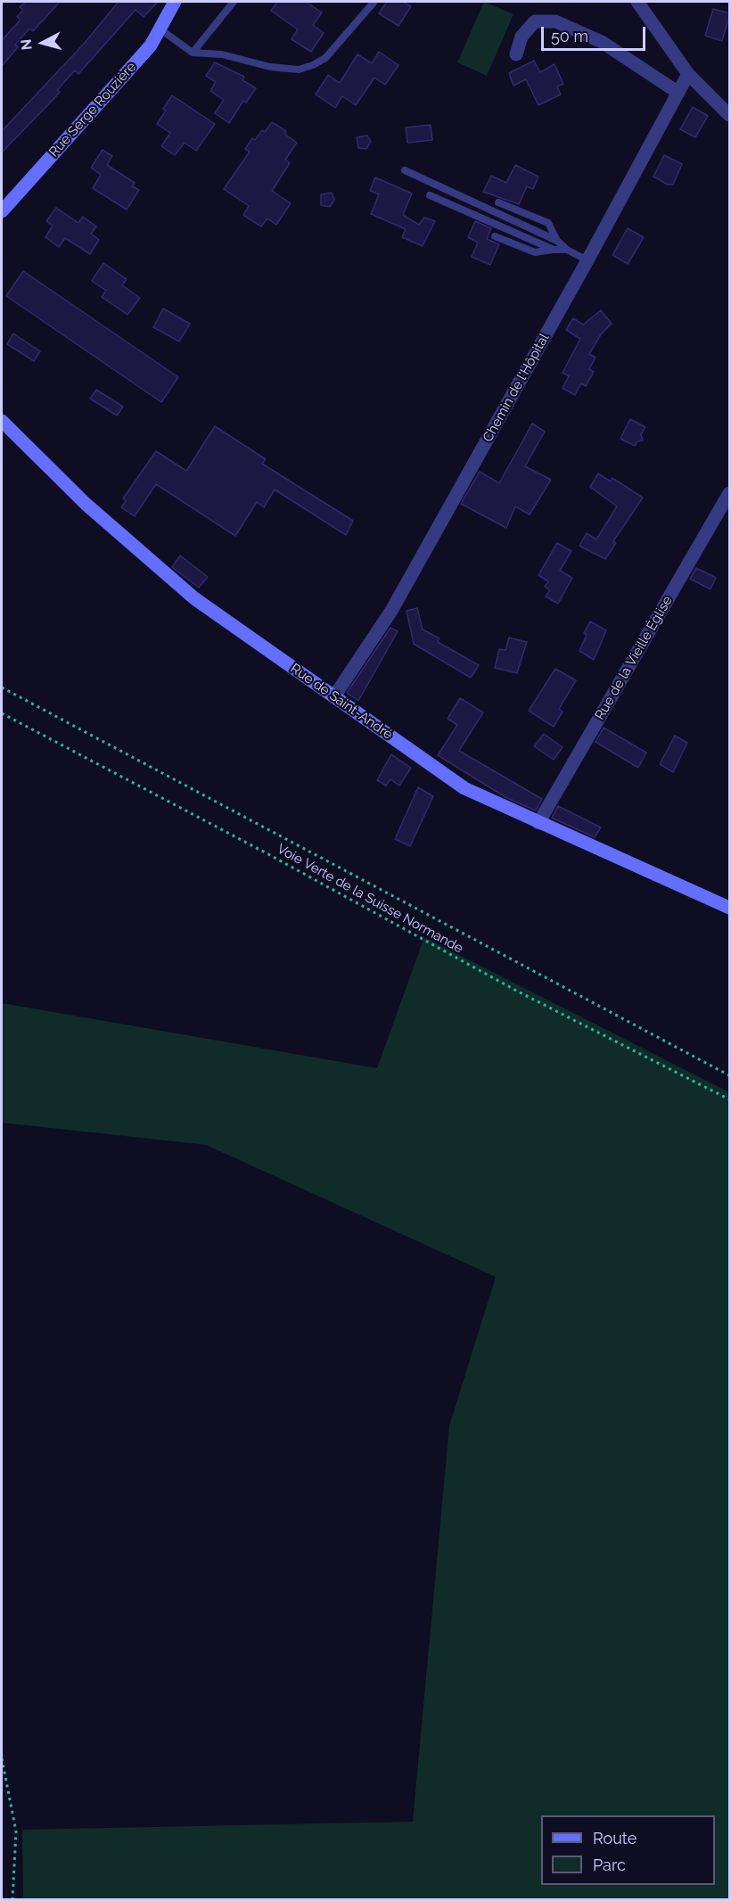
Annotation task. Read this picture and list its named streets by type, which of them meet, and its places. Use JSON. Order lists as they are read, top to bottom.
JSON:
{
  "streets": {
    "street": [
      "Rue Serge Rouzière",
      "Chemin de l'Hôpital",
      "Rue de la Vieille Église",
      "Rue de Saint-André"
    ],
    "path": ["Voie Verte de la Suisse Normande"]
  },
  "crossings": [
    ["Chemin de l'Hôpital", "Rue de Saint-André"],
    ["Rue de la Vieille Église", "Rue de Saint-André"]
  ],
  "legend": ["Route", "Parc"],
  "scale_bar": "50 m",
  "north": "left"
}
